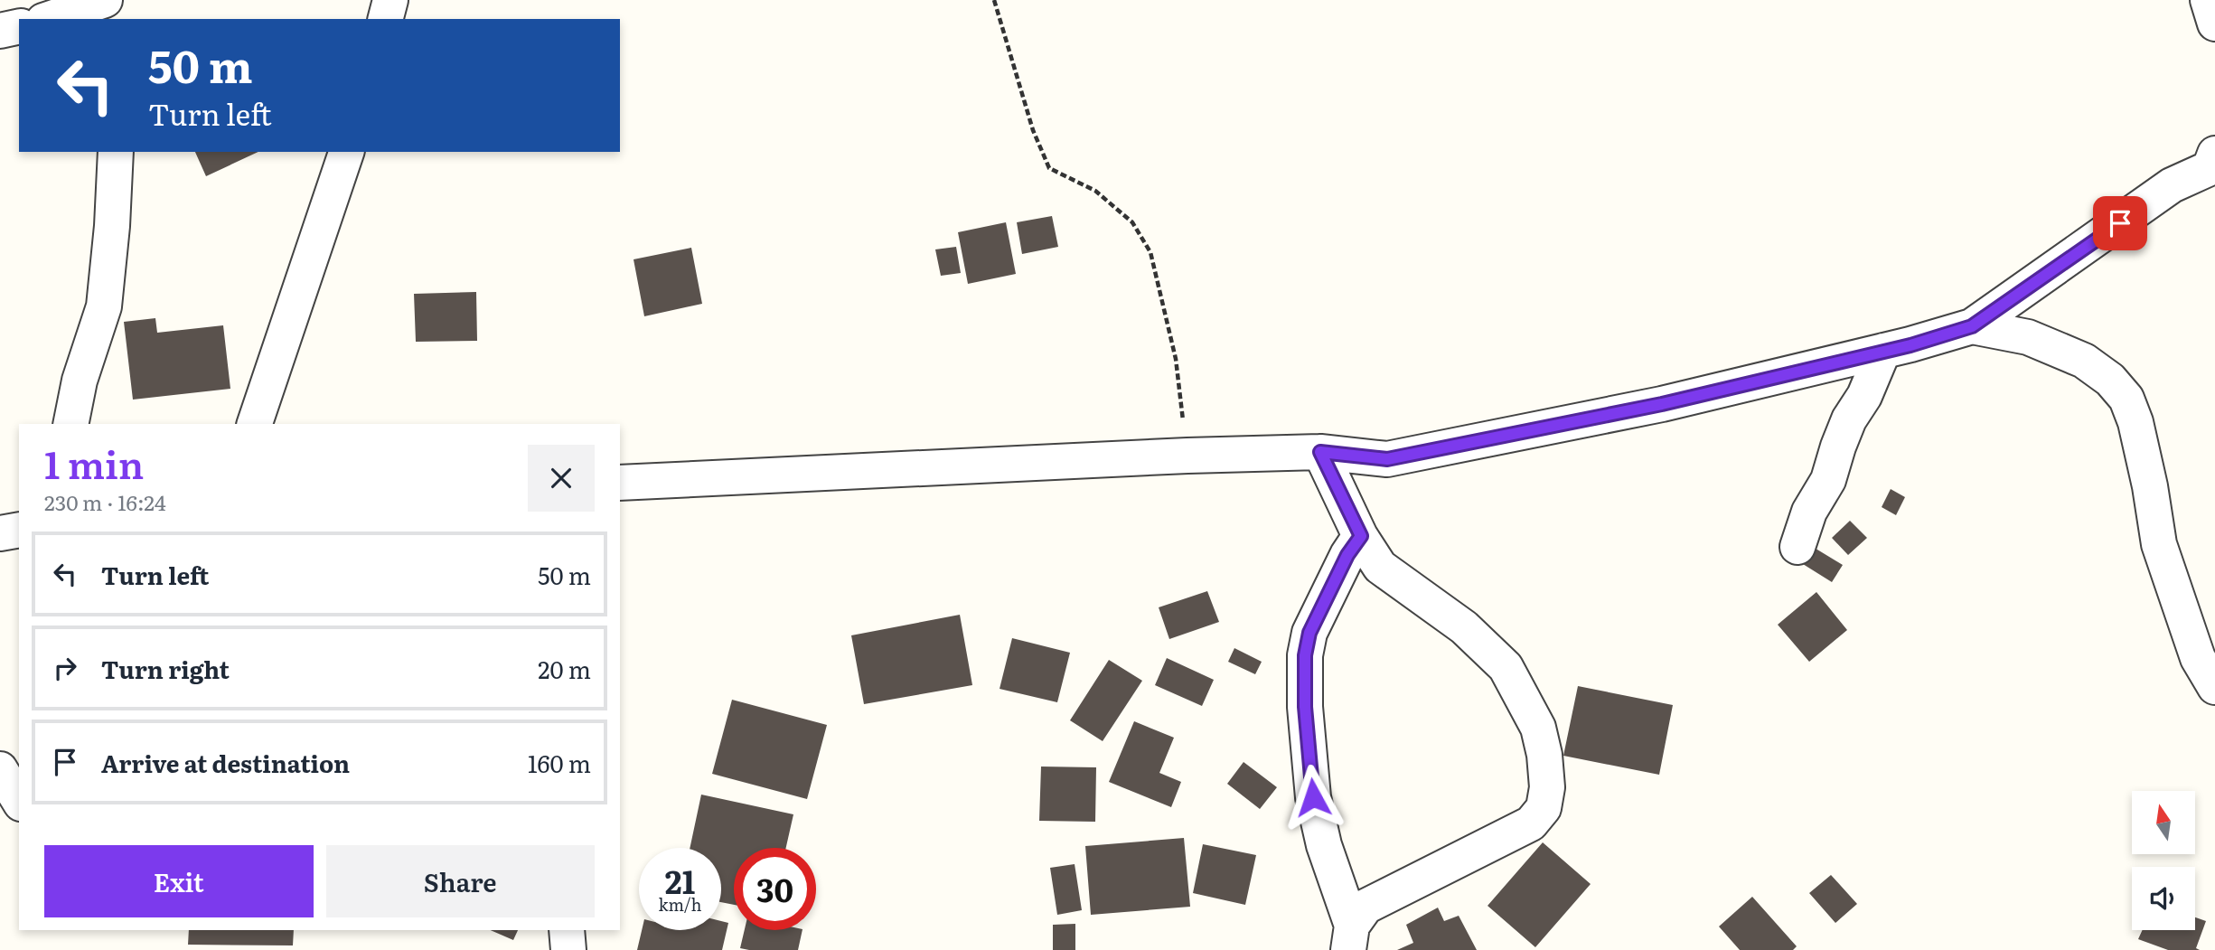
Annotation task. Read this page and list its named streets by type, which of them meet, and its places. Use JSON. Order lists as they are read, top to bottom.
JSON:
{
  "north": "top",
  "page": {
    "turn": ["50 m", "Turn left"],
    "heading": ["1 min", "230 m · 16:24"],
    "list": [
      {
        "name": "Turn left",
        "value": "50 m"
      },
      {
        "name": "Turn right",
        "value": "20 m"
      },
      {
        "name": "Arrive at destination",
        "value": "160 m"
      }
    ],
    "buttons": ["Exit", "Share"],
    "speed": "21 km/h",
    "limit": "30"
  }
}
